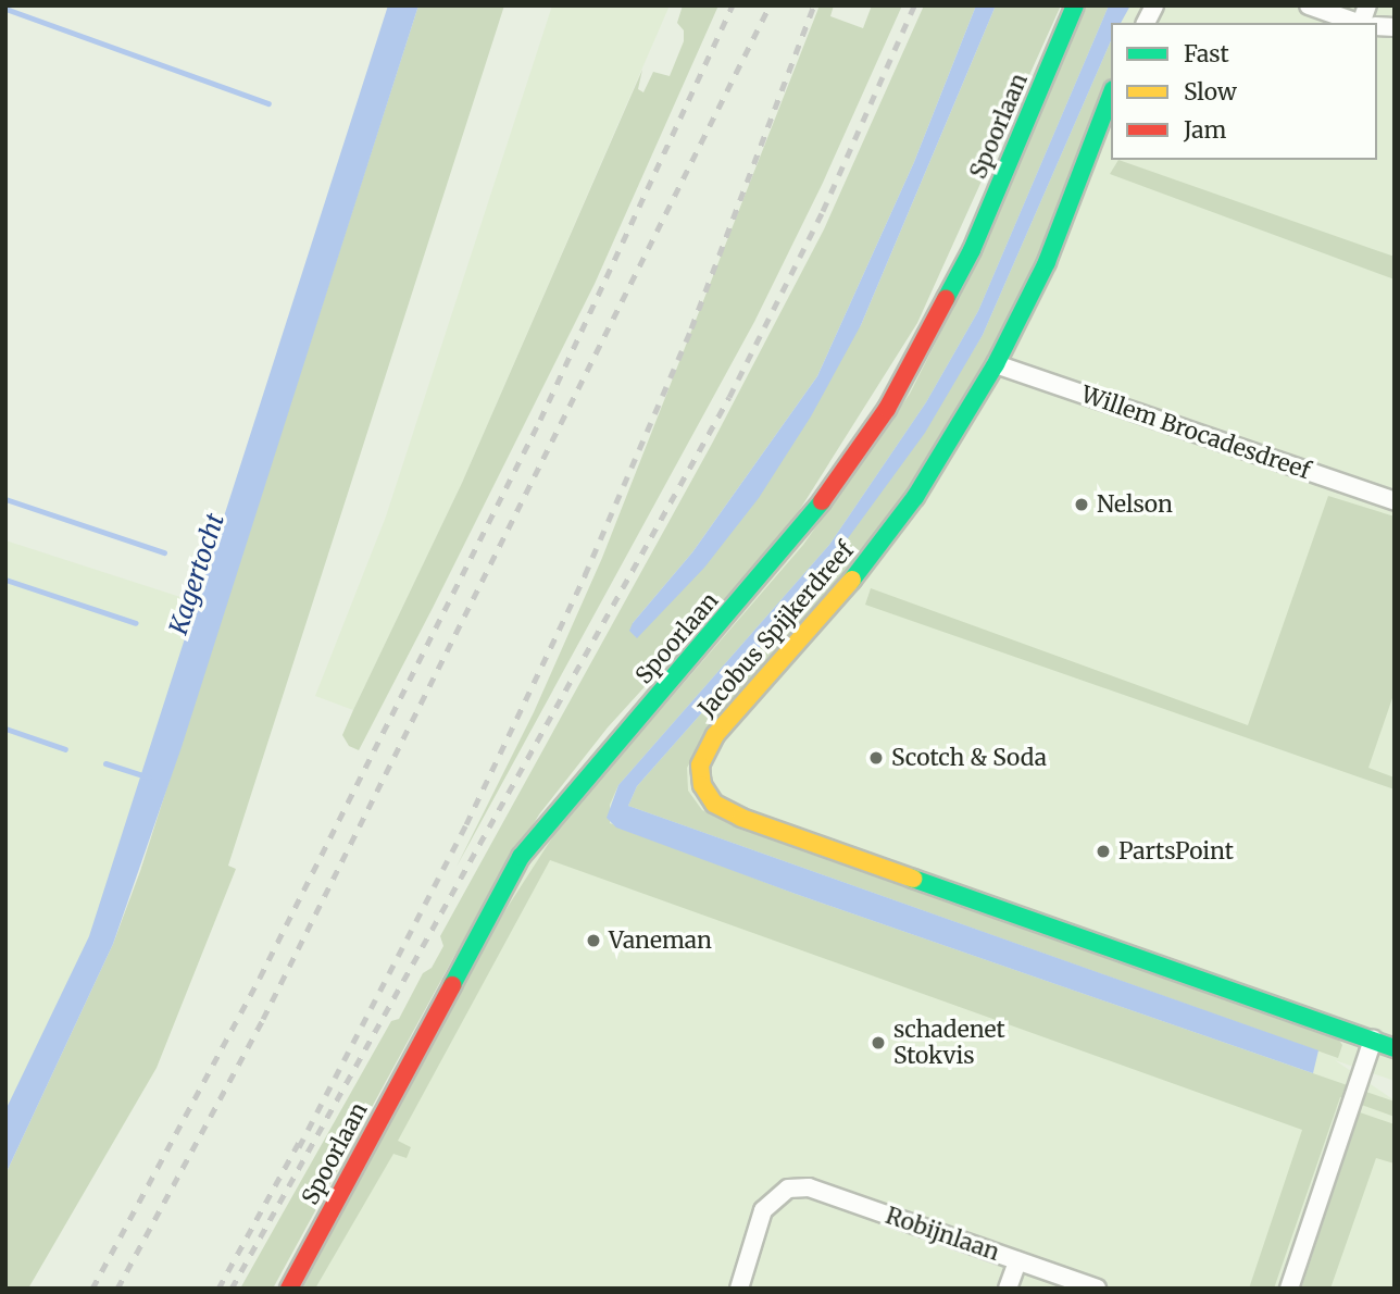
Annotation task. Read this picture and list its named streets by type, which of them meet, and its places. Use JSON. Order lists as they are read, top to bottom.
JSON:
{
  "streets": {
    "street": [
      "Spoorlaan",
      "Willem Brocadesdreef",
      "Jacobus Spijkerdreef",
      "Robijnlaan"
    ]
  },
  "crossings": [
    ["Willem Brocadesdreef", "Jacobus Spijkerdreef"]
  ],
  "water": ["Kagertocht"],
  "places": [
    "Nelson",
    "Scotch & Soda",
    "PartsPoint",
    "Vaneman",
    "schadenet Stokvis"
  ],
  "legend": ["Fast", "Slow", "Jam"]
}
